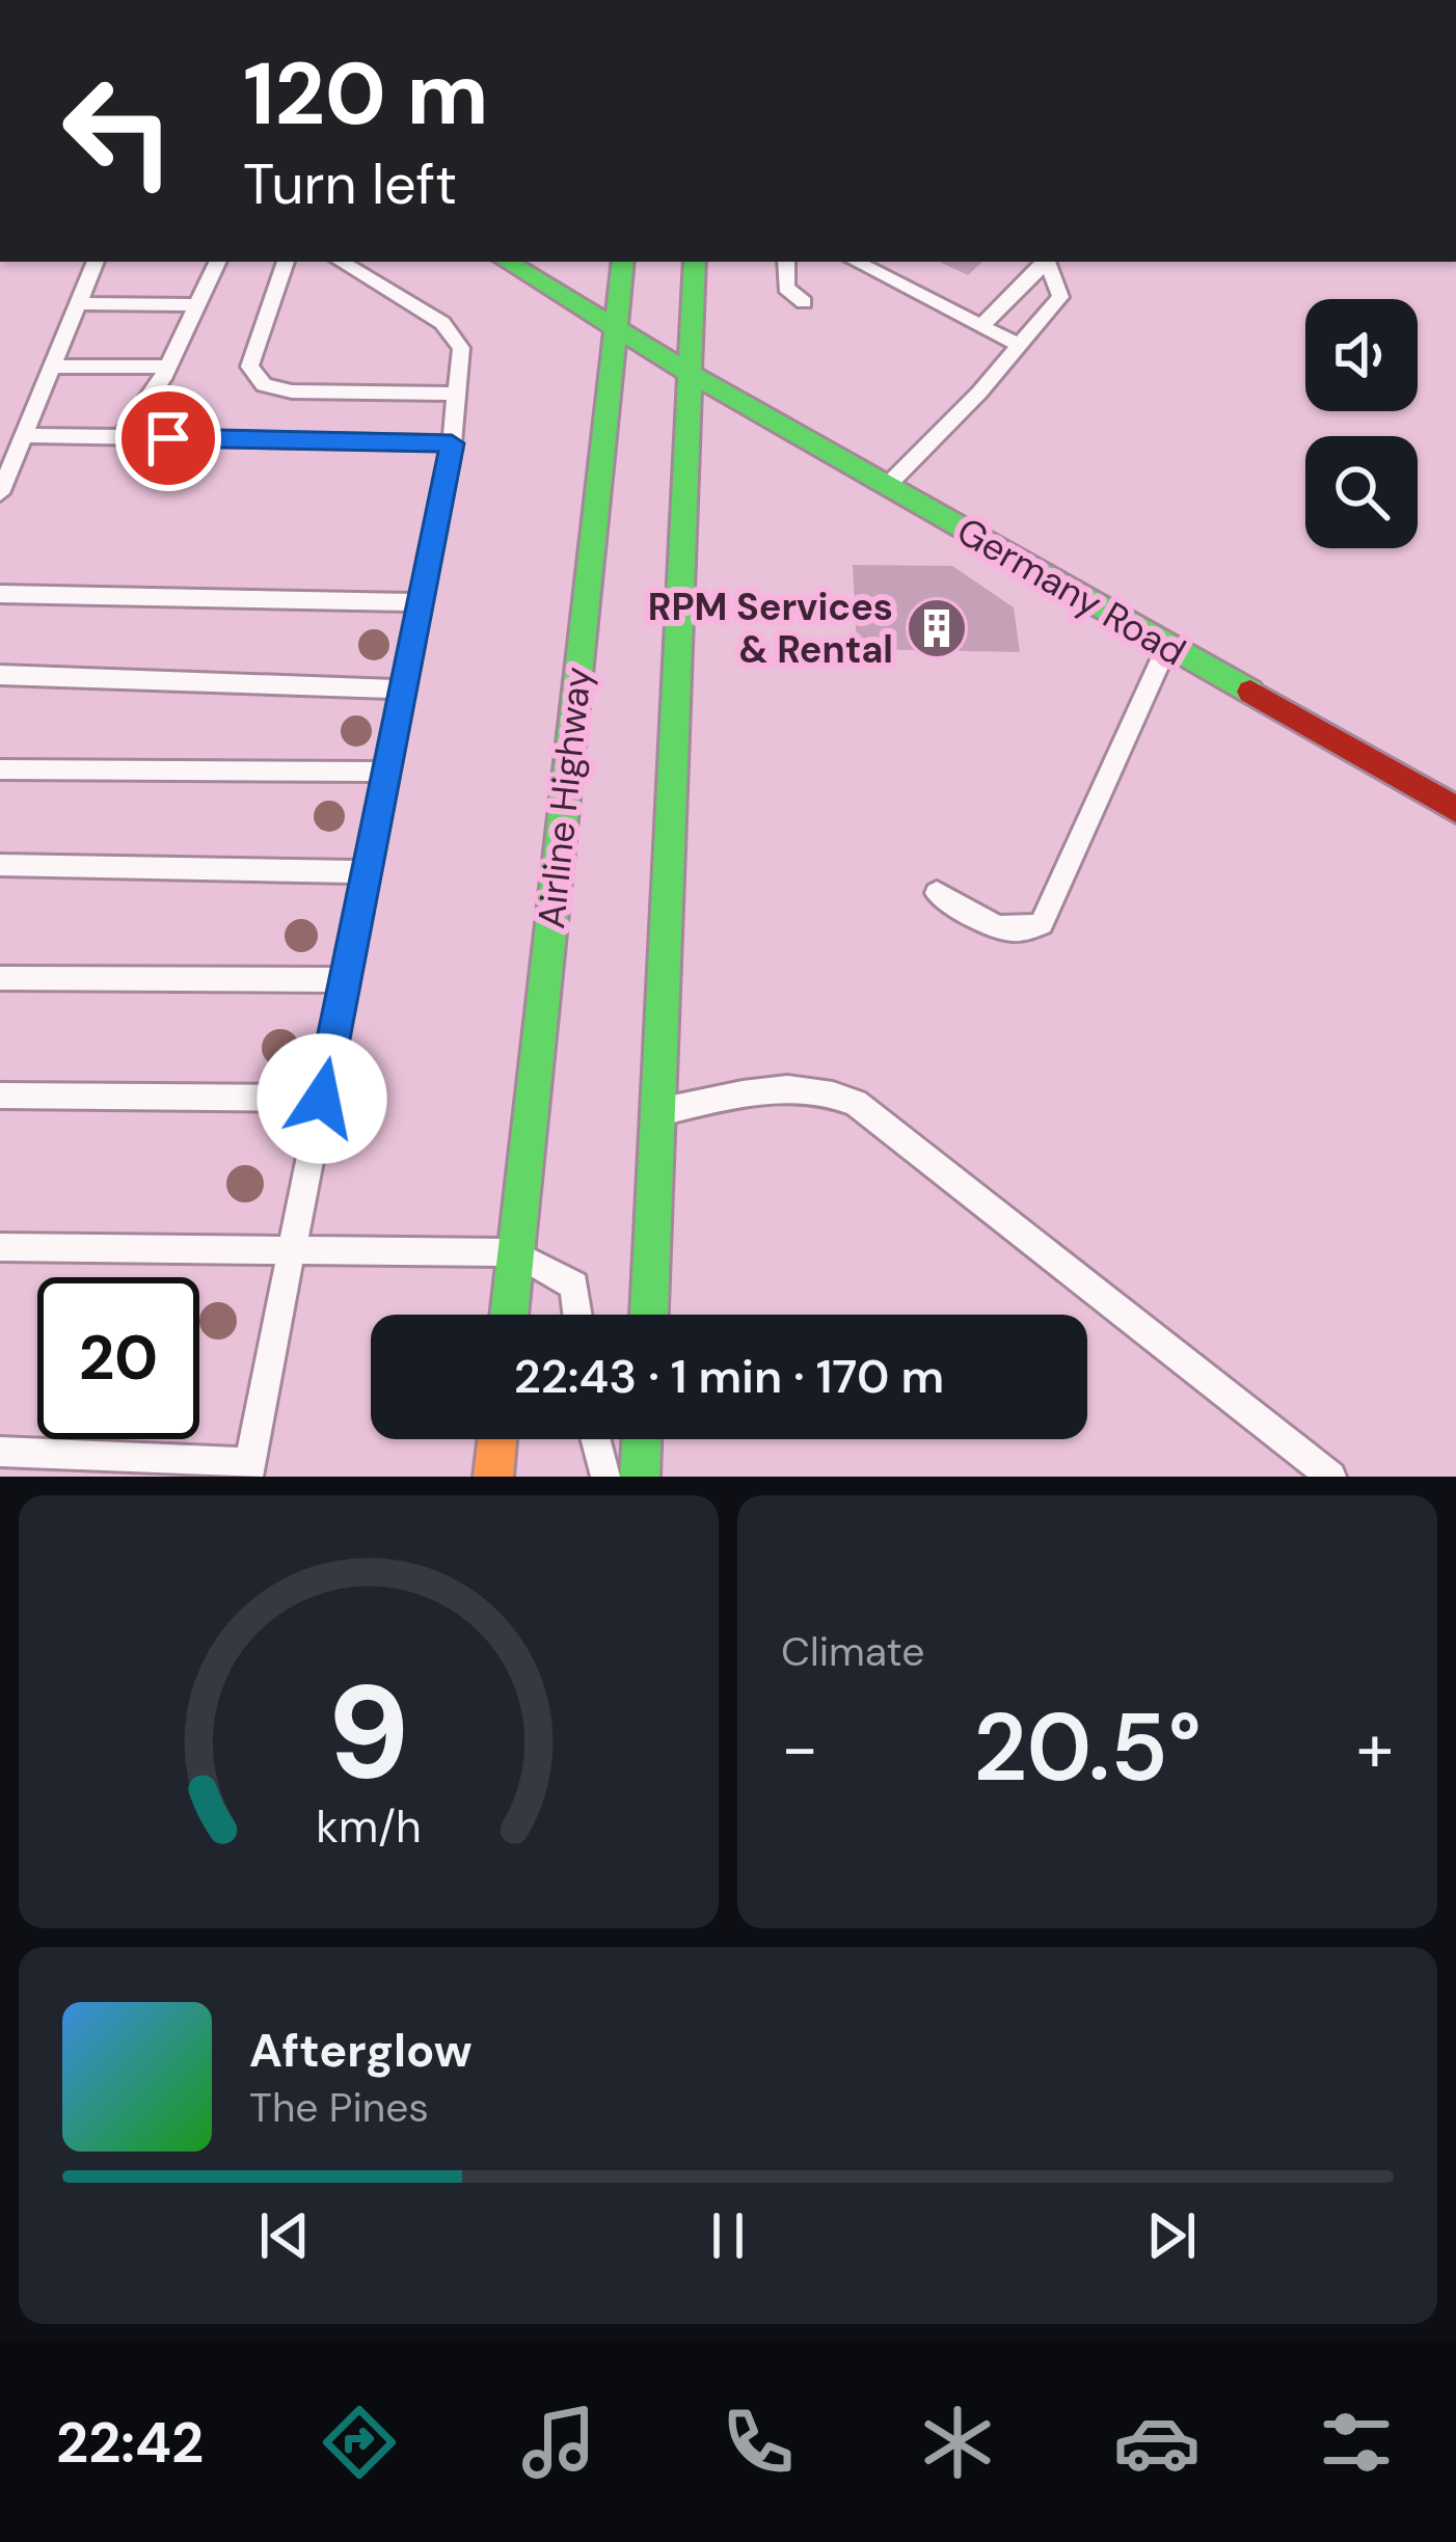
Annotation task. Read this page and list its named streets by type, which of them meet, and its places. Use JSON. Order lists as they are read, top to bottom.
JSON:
{
  "streets": {
    "main road": ["Germany Road", "Airline Highway"]
  },
  "crossings": [
    ["Germany Road", "Airline Highway"]
  ],
  "places": {
    "building": ["RPM Services & Rental"]
  },
  "page": {
    "turn": ["120 m", "Turn left"],
    "limit": "20",
    "trip": "22:43 · 1 min · 170 m",
    "tile": "Climate",
    "heat": ["−", "20.5°", "+"],
    "song": ["Afterglow", "The Pines"],
    "tabs": "22:42",
    "gauge": ["9", "km/h"]
  }
}
